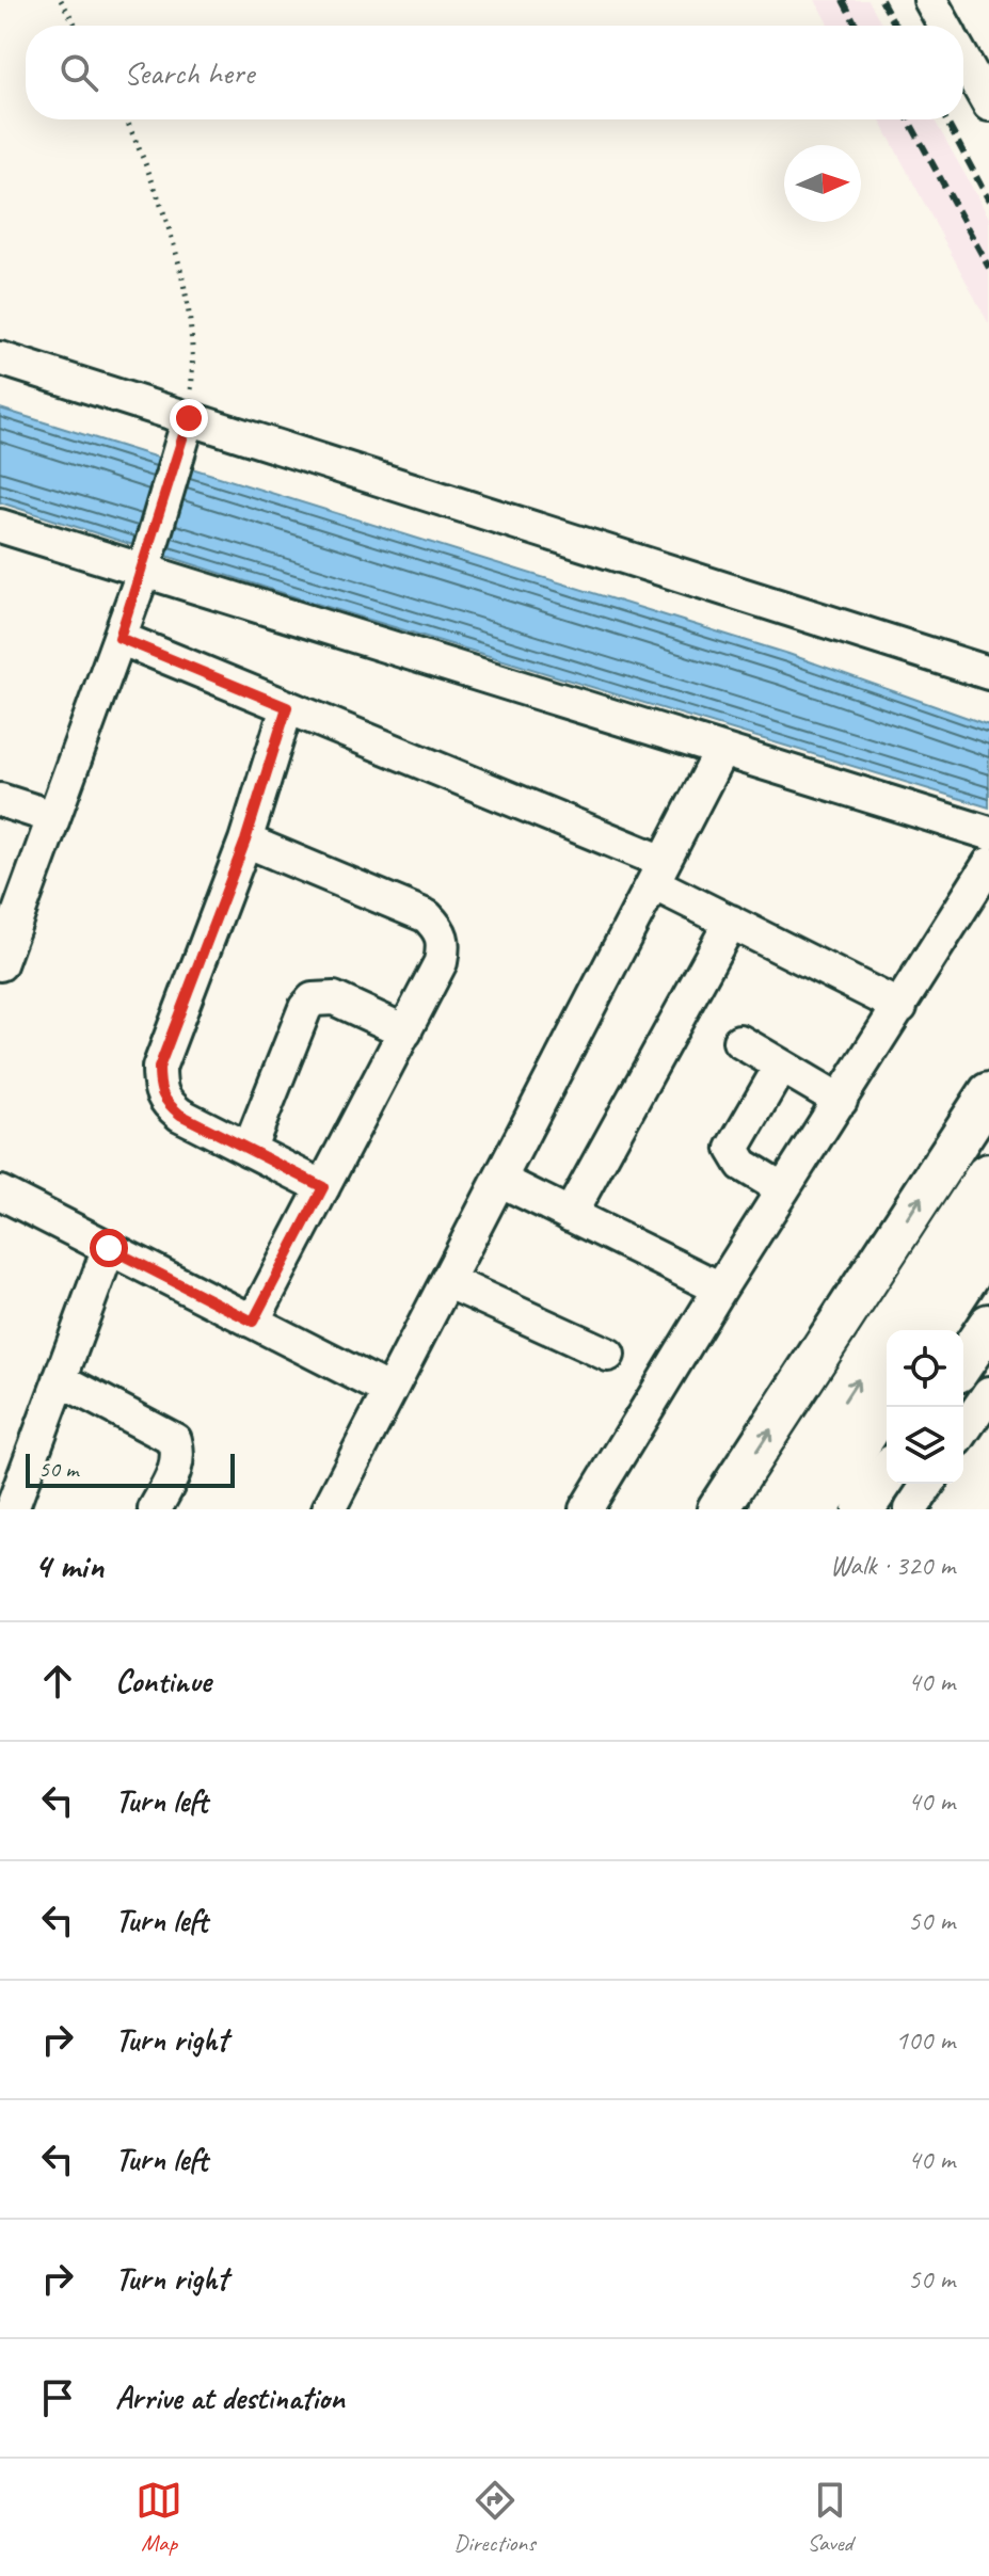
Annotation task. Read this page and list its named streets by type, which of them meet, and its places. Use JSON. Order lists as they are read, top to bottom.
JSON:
{
  "scale_bar": "50 m",
  "north": "right",
  "page": {
    "search": "Search here",
    "scale": "50 m",
    "heading": ["4 min", "Walk · 320 m"],
    "list": [
      ["Continue", "40 m"],
      ["Turn left", "40 m"],
      ["Turn left", "50 m"],
      ["Turn right", "100 m"],
      ["Turn left", "40 m"],
      ["Turn right", "50 m"],
      "Arrive at destination"
    ],
    "nav": ["Map", "Directions", "Saved"]
  }
}
